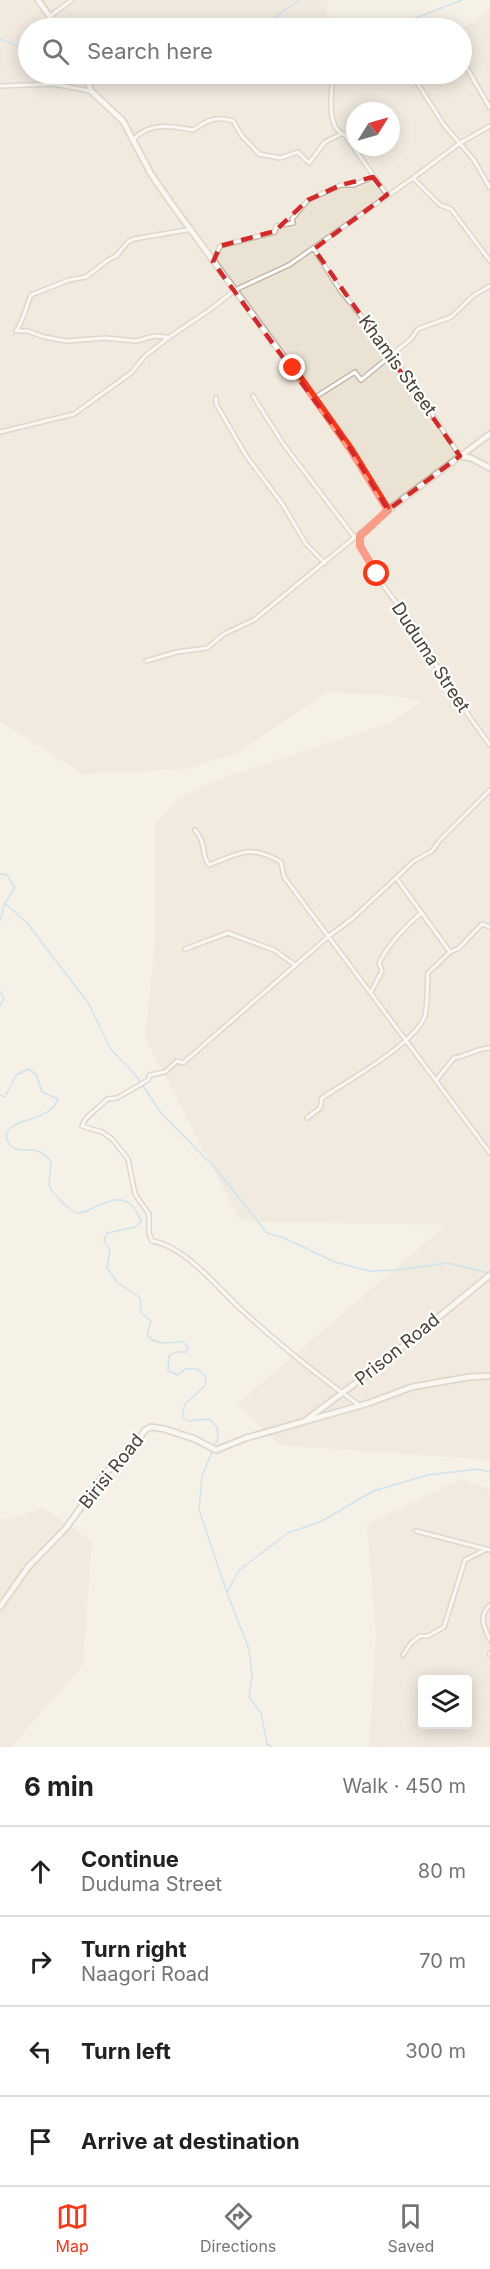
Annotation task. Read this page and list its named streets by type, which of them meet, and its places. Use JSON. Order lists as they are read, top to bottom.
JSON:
{
  "streets": {
    "street": [
      "Khamis Street",
      "Duduma Street",
      "Prison Road",
      "Birisi Road"
    ]
  },
  "crossings": [
    ["Prison Road", "Birisi Road"]
  ],
  "north": "top right",
  "page": {
    "search": "Search here",
    "heading": ["6 min", "Walk · 450 m"],
    "list": [
      ["Continue", "Duduma Street", "80 m"],
      ["Turn right", "Naagori Road", "70 m"],
      ["Turn left", "300 m"],
      "Arrive at destination"
    ],
    "nav": ["Map", "Directions", "Saved"]
  }
}
